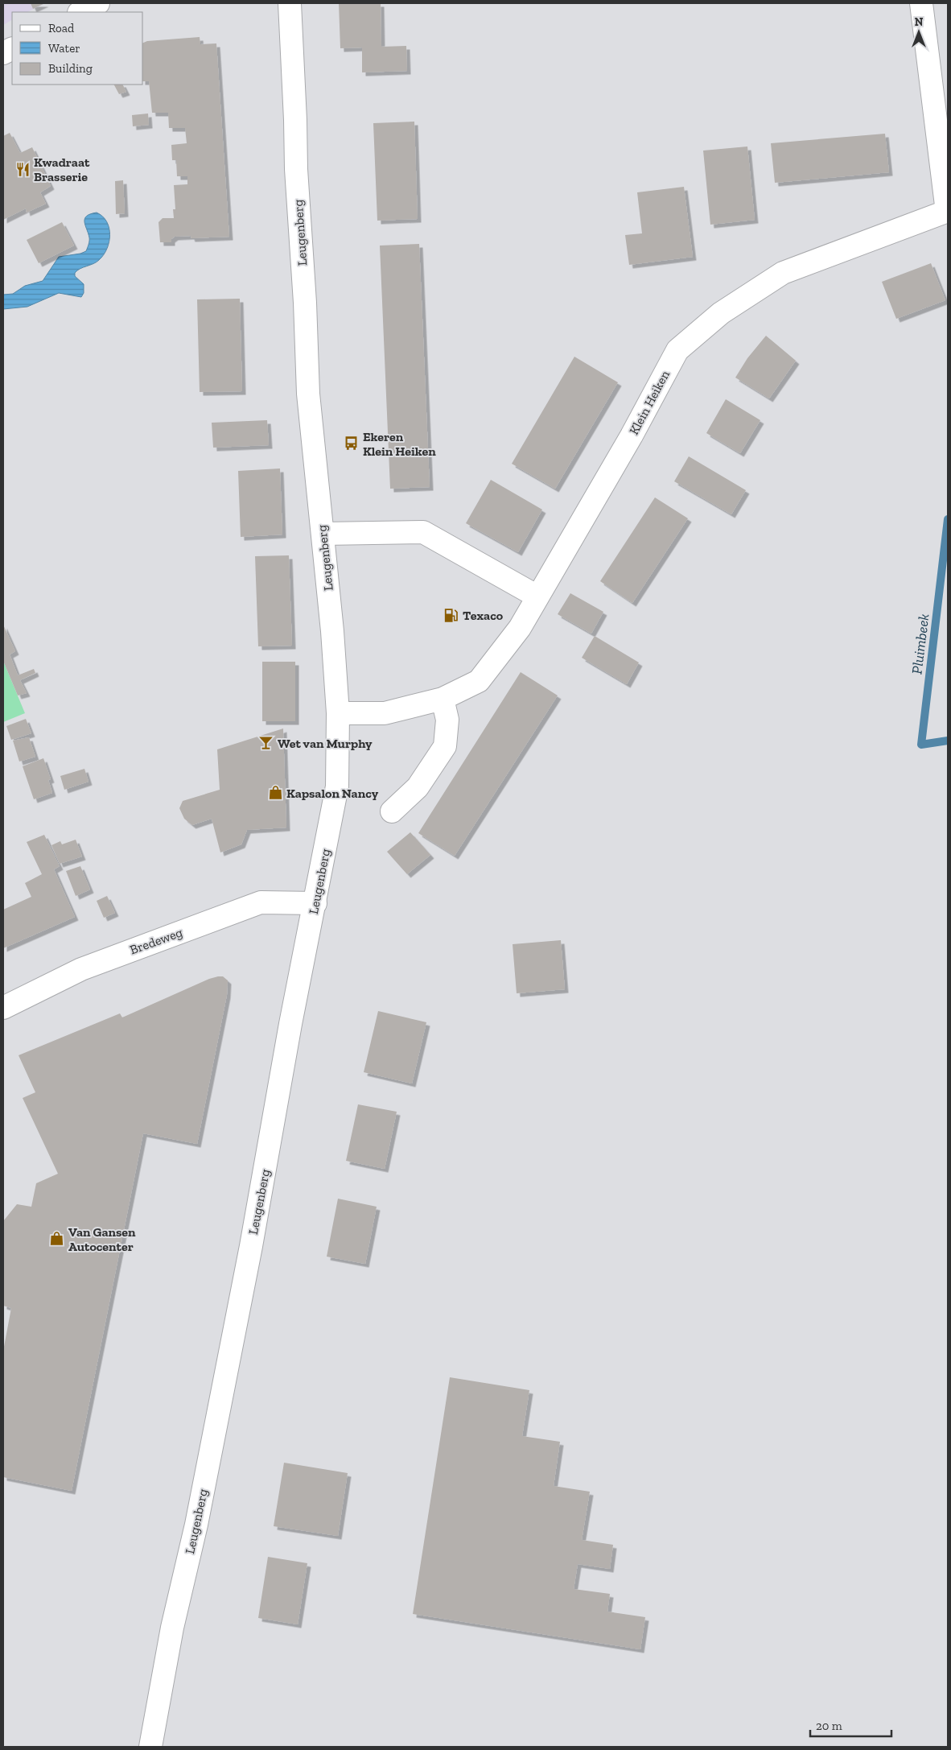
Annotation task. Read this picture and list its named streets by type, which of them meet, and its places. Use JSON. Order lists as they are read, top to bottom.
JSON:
{
  "streets": {
    "main road": ["Leugenberg", "Klein Heiken", "Bredeweg"]
  },
  "crossings": [
    ["Leugenberg", "Klein Heiken"],
    ["Leugenberg", "Bredeweg"]
  ],
  "water": ["Pluimbeek"],
  "places": {
    "restaurant": ["Kwadraat Brasserie"],
    "bus stop": ["Ekeren Klein Heiken"],
    "fuel station": ["Texaco"],
    "bar": ["Wet van Murphy"],
    "shop": ["Kapsalon Nancy", "Van Gansen Autocenter"]
  },
  "legend": ["Road", "Water", "Building"],
  "scale_bar": "20 m",
  "north": "top"
}
